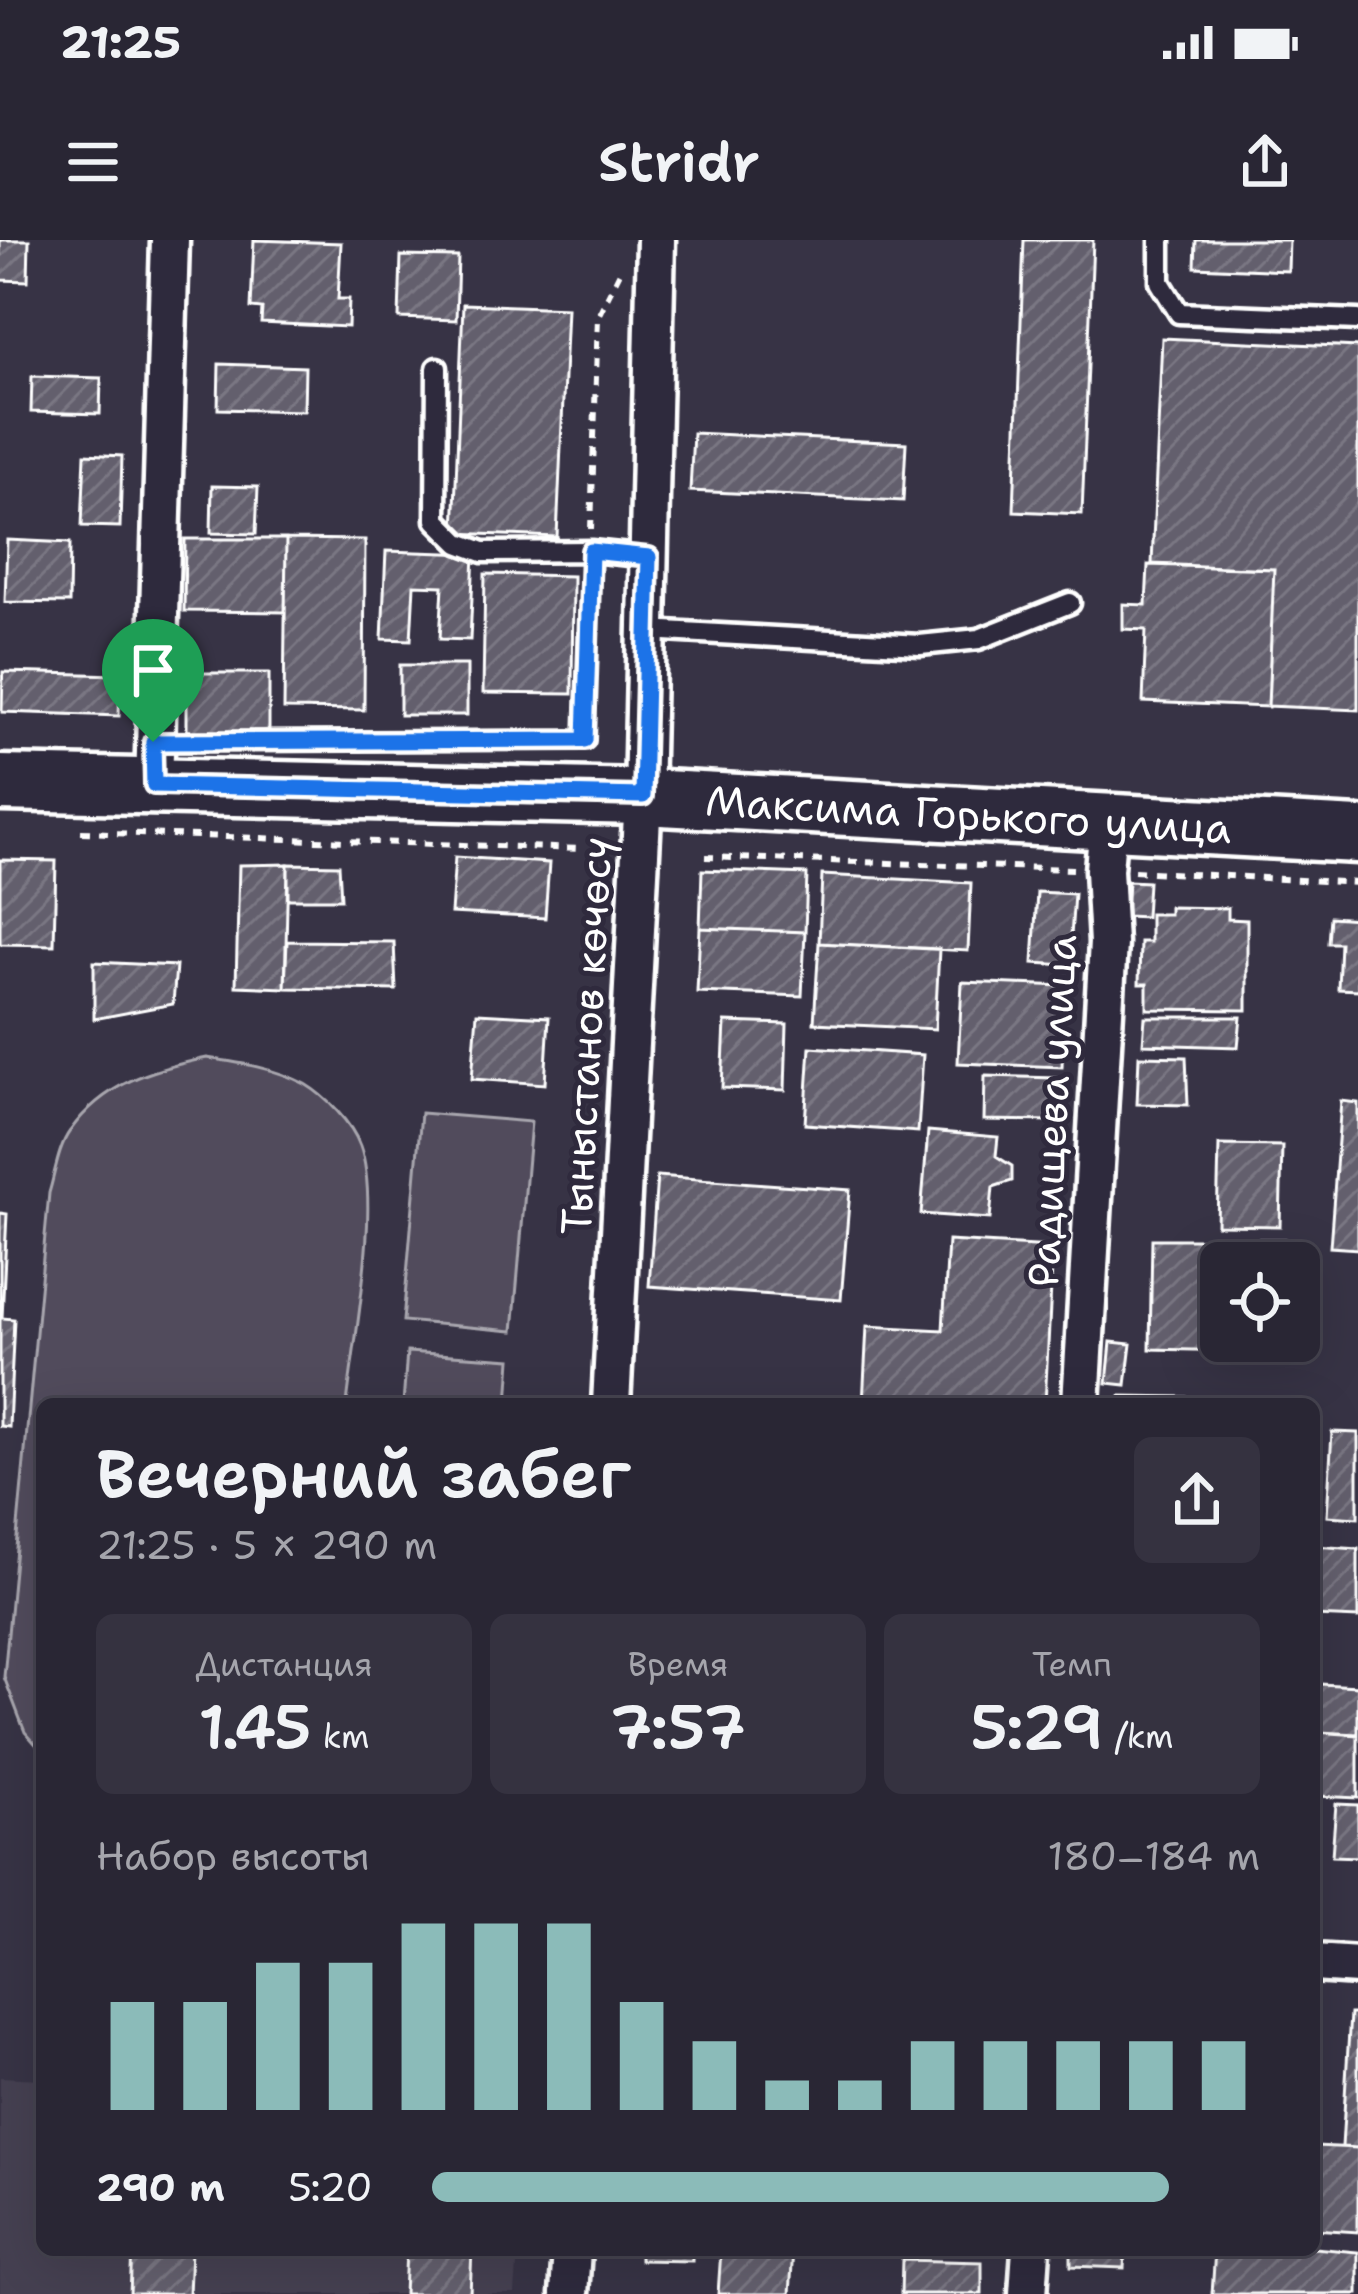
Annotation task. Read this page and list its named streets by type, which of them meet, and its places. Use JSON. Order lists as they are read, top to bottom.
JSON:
{
  "streets": {
    "main road": ["Максима Горького улица"],
    "street": ["Тыныстанов көчөсү", "Радищева улица"]
  },
  "crossings": [
    ["Максима Горького улица", "Тыныстанов көчөсү"],
    ["Максима Горького улица", "Радищева улица"]
  ],
  "page": {
    "status": "21:25",
    "header": "Stridr",
    "heading": ["Вечерний забег", "21:25 · 5 × 290 m"],
    "stats": [
      ["Дистанция", "1.45 km"],
      ["Время", "7:57"],
      ["Темп", "5:29 /km"]
    ],
    "chart": ["Набор высоты", "180–184 m"],
    "list": [
      {
        "name": "290 m",
        "note": "5:20"
      }
    ]
  }
}
